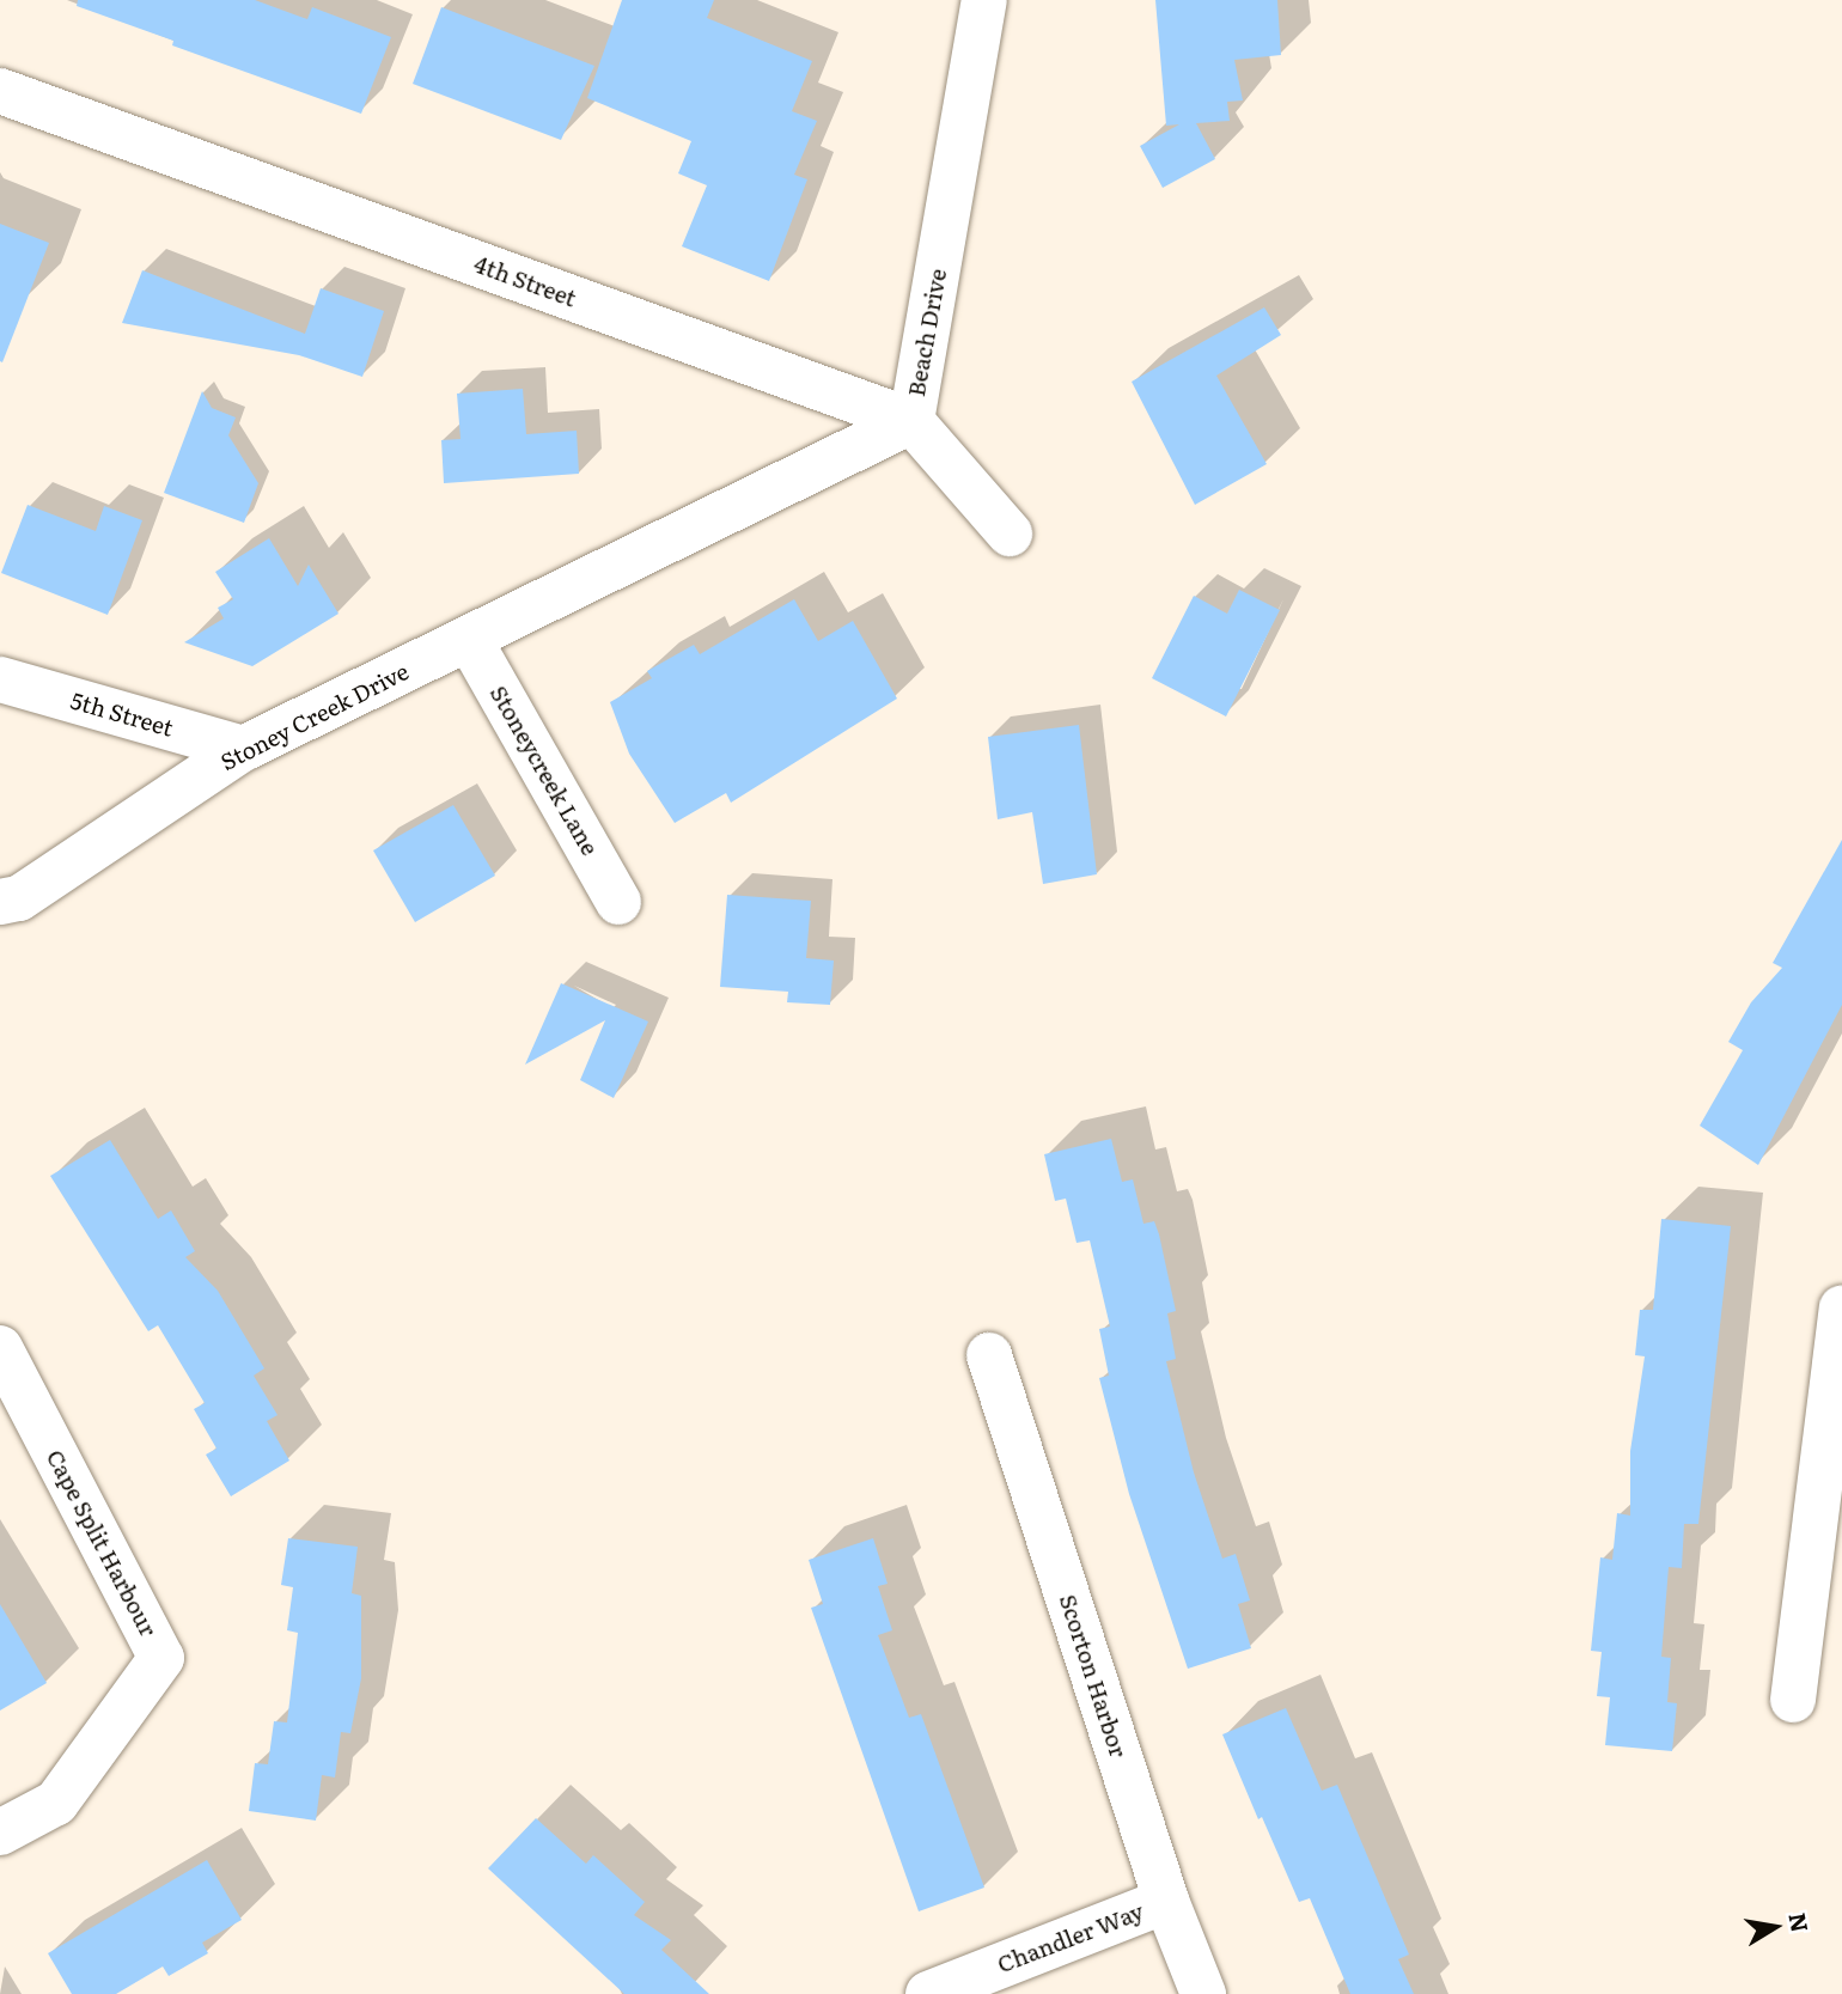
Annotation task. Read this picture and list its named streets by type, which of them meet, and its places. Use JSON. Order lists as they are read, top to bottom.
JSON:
{
  "streets": {
    "street": [
      "4th Street",
      "Beach Drive",
      "5th Street",
      "Stoney Creek Drive",
      "Stoneycreek Lane",
      "Cape Split Harbour",
      "Scorton Harbor",
      "Chandler Way"
    ]
  },
  "crossings": [
    ["4th Street", "Beach Drive"],
    ["Beach Drive", "Stoney Creek Drive"],
    ["5th Street", "Stoney Creek Drive"],
    ["Stoney Creek Drive", "Stoneycreek Lane"],
    ["Scorton Harbor", "Chandler Way"]
  ],
  "north": "right"
}
